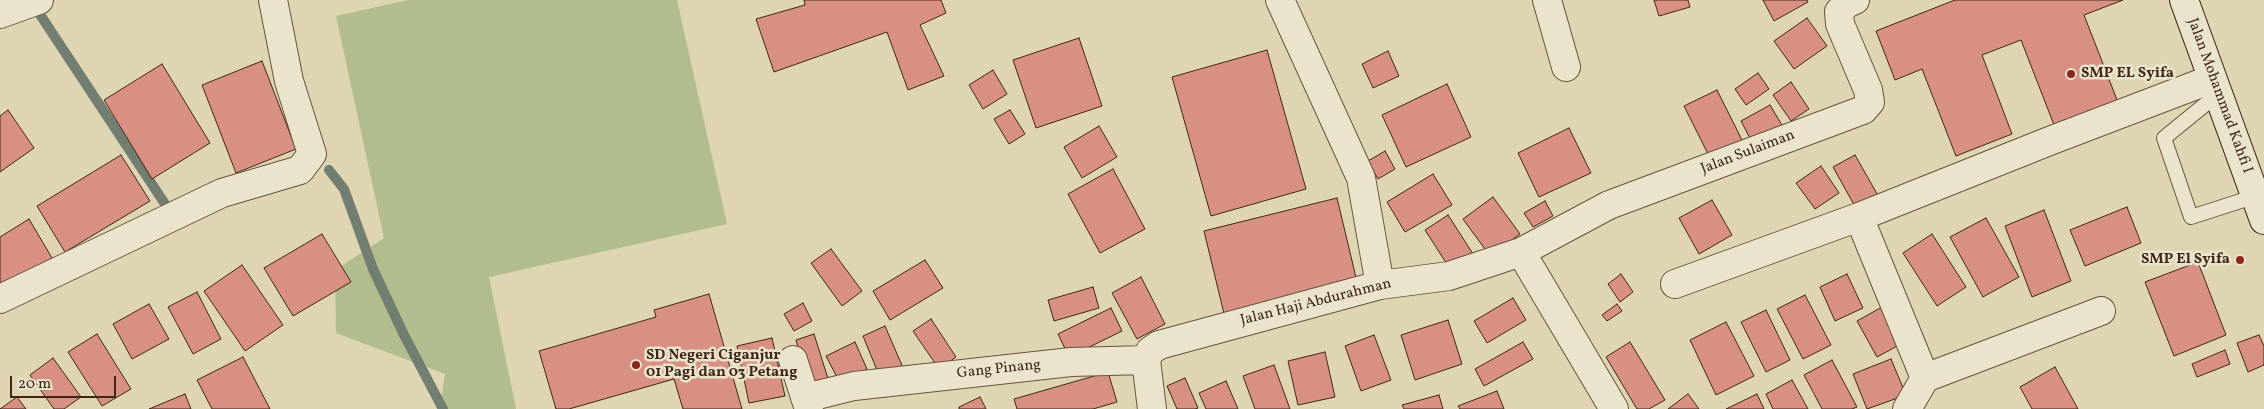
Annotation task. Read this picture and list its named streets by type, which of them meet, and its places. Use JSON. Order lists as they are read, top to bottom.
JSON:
{
  "streets": {
    "street": [
      "Jalan Mohammad Kahfi I",
      "Jalan Sulaiman",
      "Jalan Haji Abdurahman",
      "Gang Pinang"
    ]
  },
  "crossings": [
    ["Jalan Sulaiman", "Jalan Haji Abdurahman"],
    ["Jalan Haji Abdurahman", "Gang Pinang"]
  ],
  "places": ["SMP EL Syifa", "SMP El Syifa", "SD Negeri Ciganjur 01 Pagi dan 03 Petang"],
  "scale_bar": "20 m"
}
